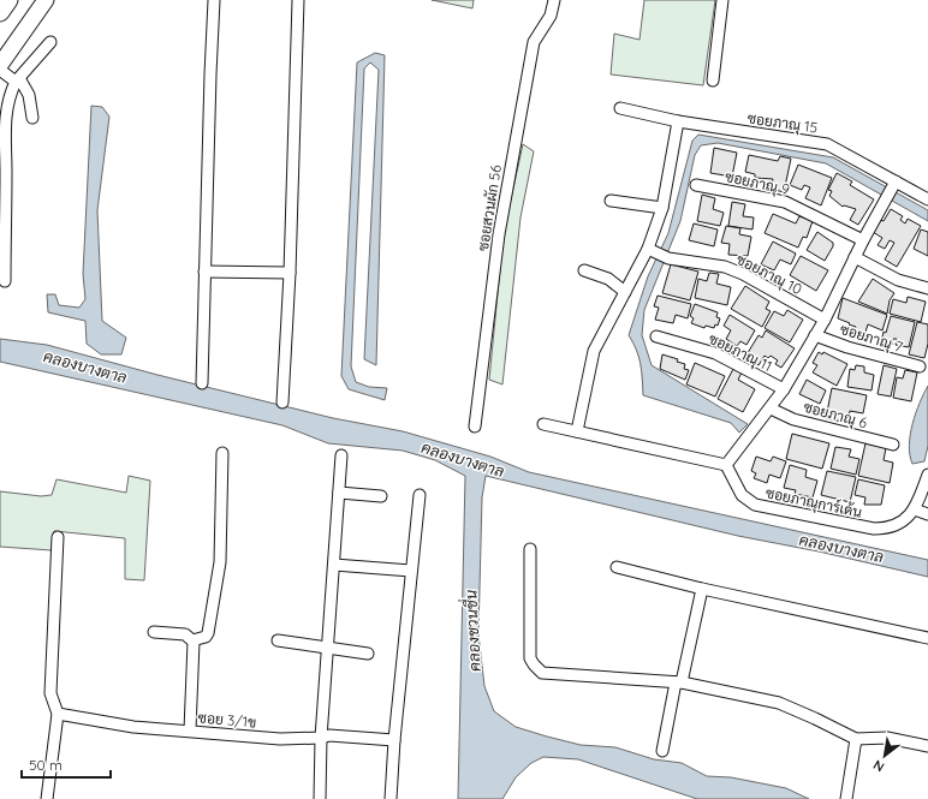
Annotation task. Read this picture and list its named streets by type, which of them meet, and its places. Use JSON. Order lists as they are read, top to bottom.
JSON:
{
  "streets": {
    "street": [
      "ซอยภาณุ 15",
      "ซอยภาณุ 9",
      "ซอยสวนผัก 56",
      "ซอยภาณุ 10",
      "ซอยภาณุ 7",
      "ซอยภาณุ 11",
      "ซอยภาณุ 6",
      "ซอยภาณุการ์เด้น",
      "ซอย 3/1ข"
    ]
  },
  "water": ["คลองบางตาล", "คลองชวนชื่น"],
  "scale_bar": "50 m",
  "north": "bottom left"
}
